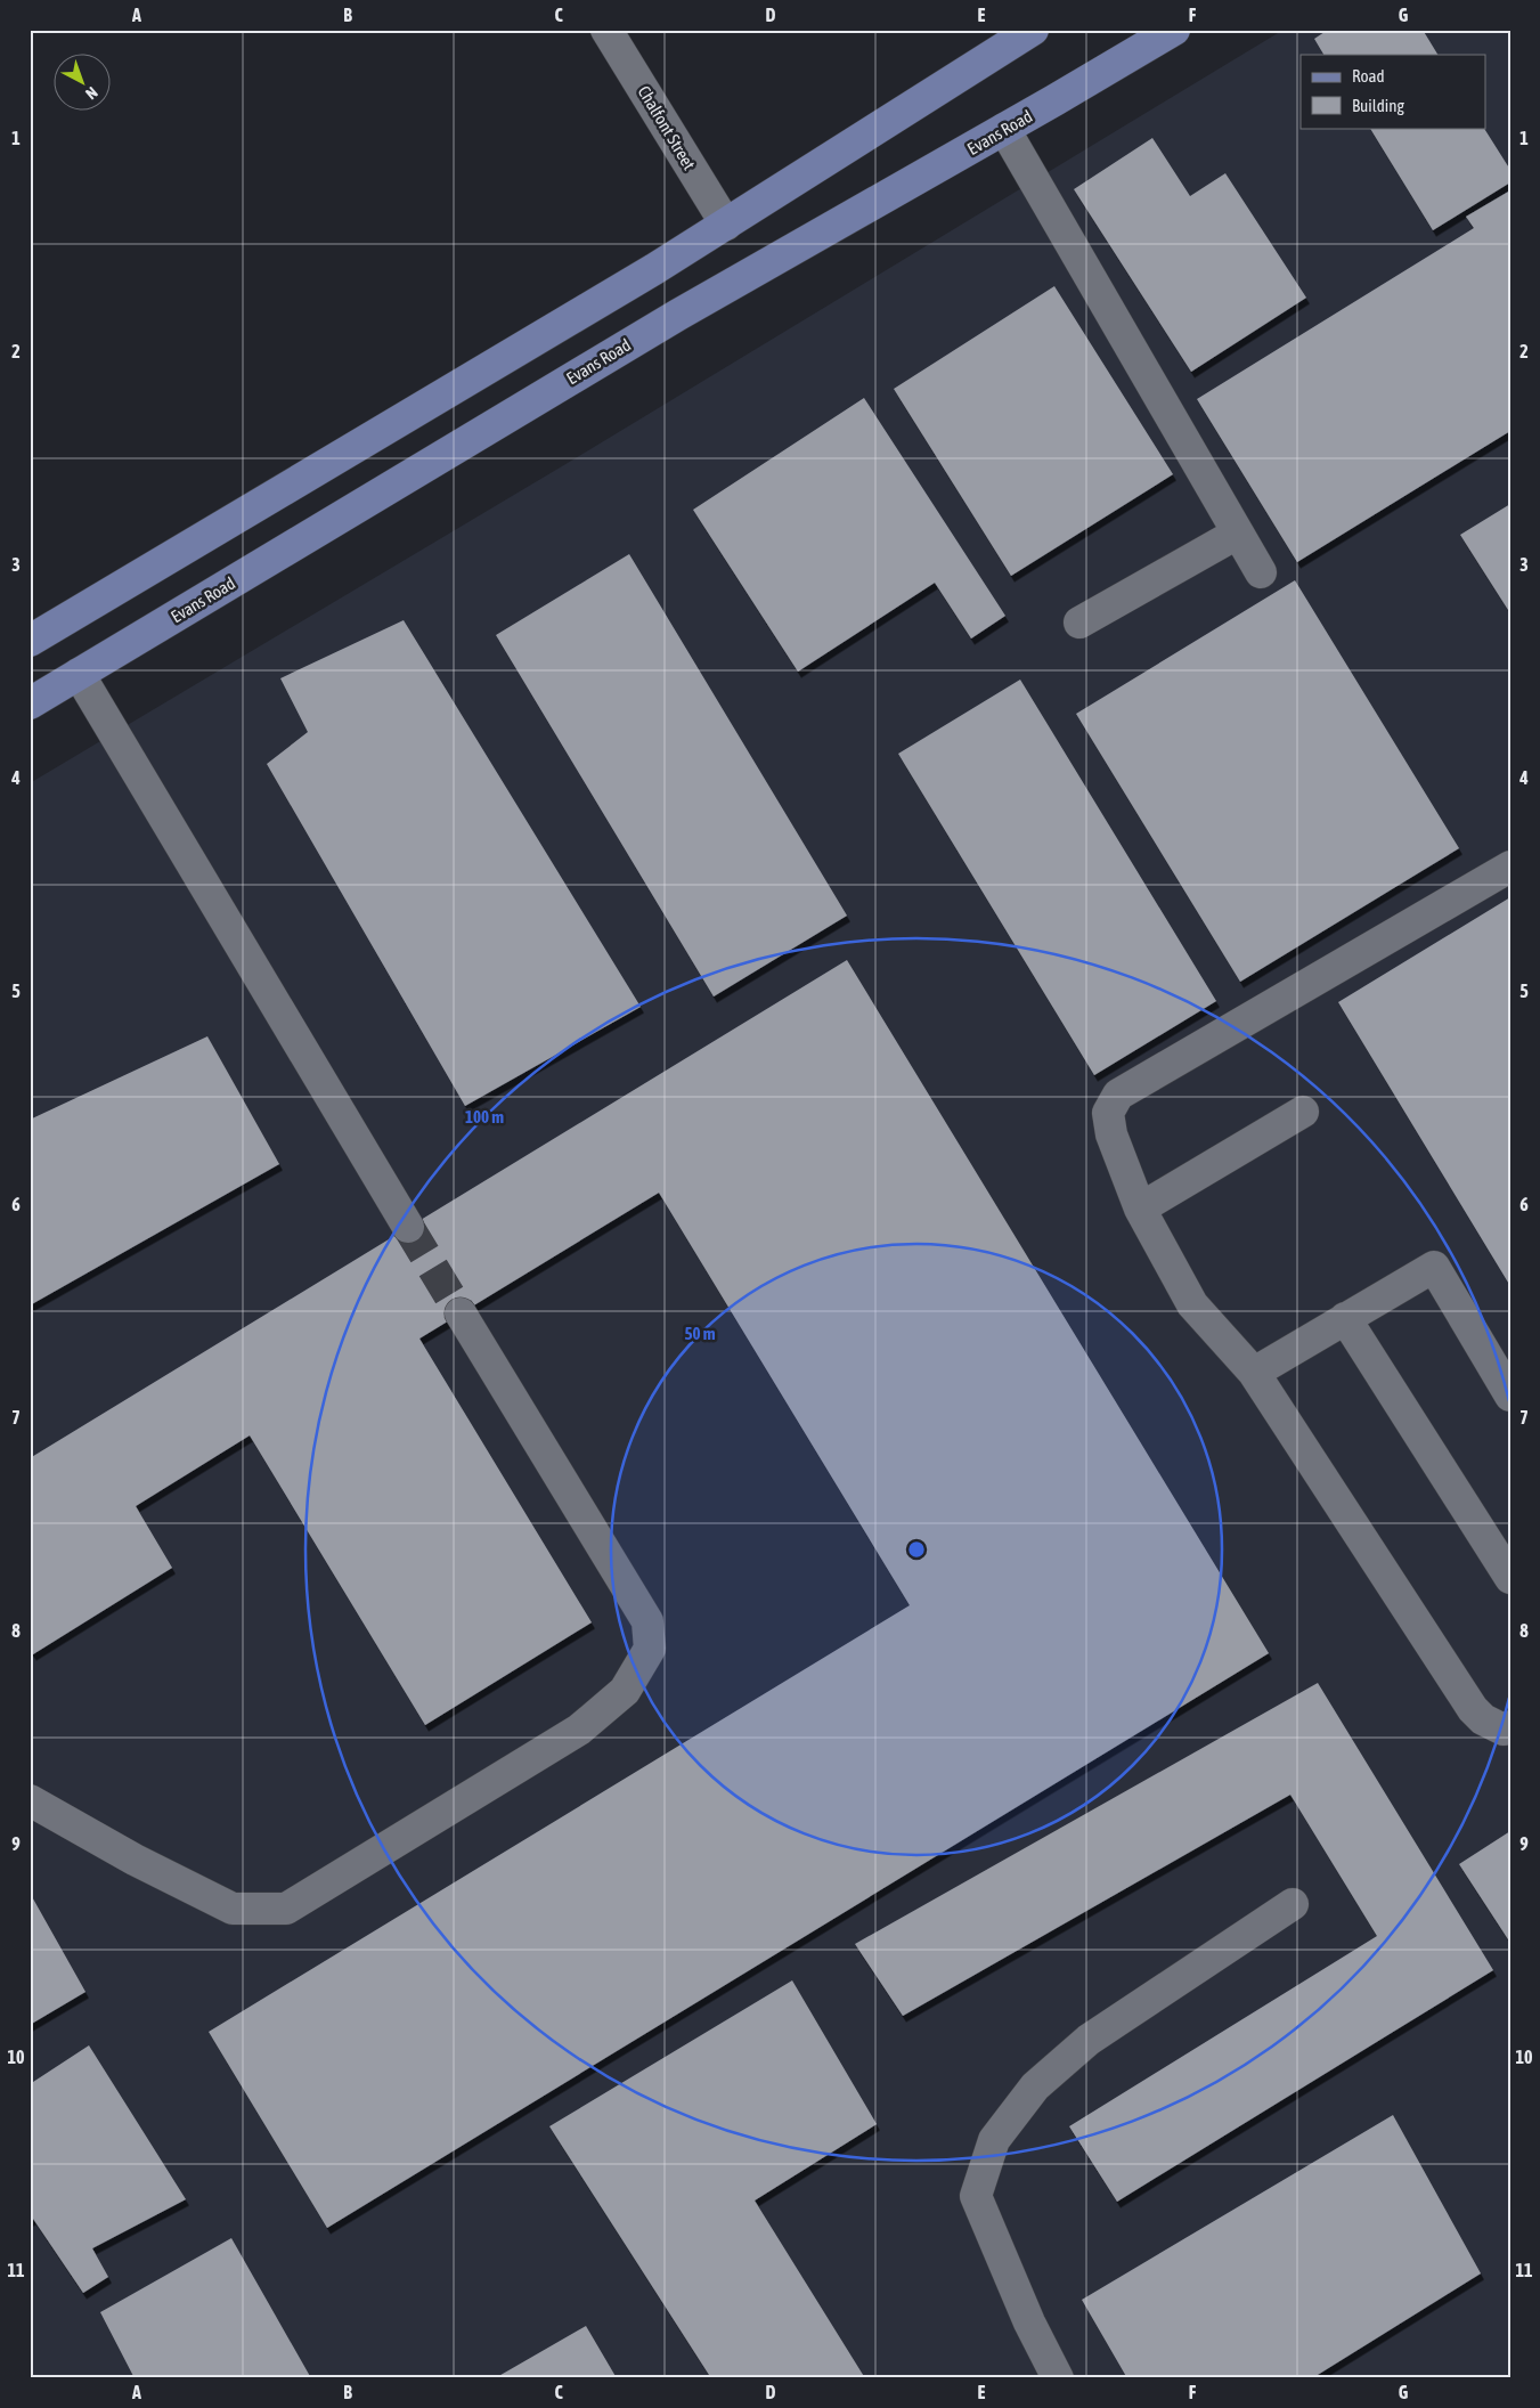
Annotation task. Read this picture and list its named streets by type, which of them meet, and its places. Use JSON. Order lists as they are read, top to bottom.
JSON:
{
  "streets": {
    "main road": ["Evans Road"],
    "street": ["Chalfont Street"]
  },
  "legend": ["Road", "Building"],
  "north": "bottom right",
  "grid": {
    "columns": [
      "A",
      "B",
      "C",
      "D",
      "E",
      "F",
      "G"
    ],
    "rows": [
      "1",
      "2",
      "3",
      "4",
      "5",
      "6",
      "7",
      "8",
      "9",
      "10",
      "11"
    ]
  },
  "rings": ["100 m", "50 m"]
}
